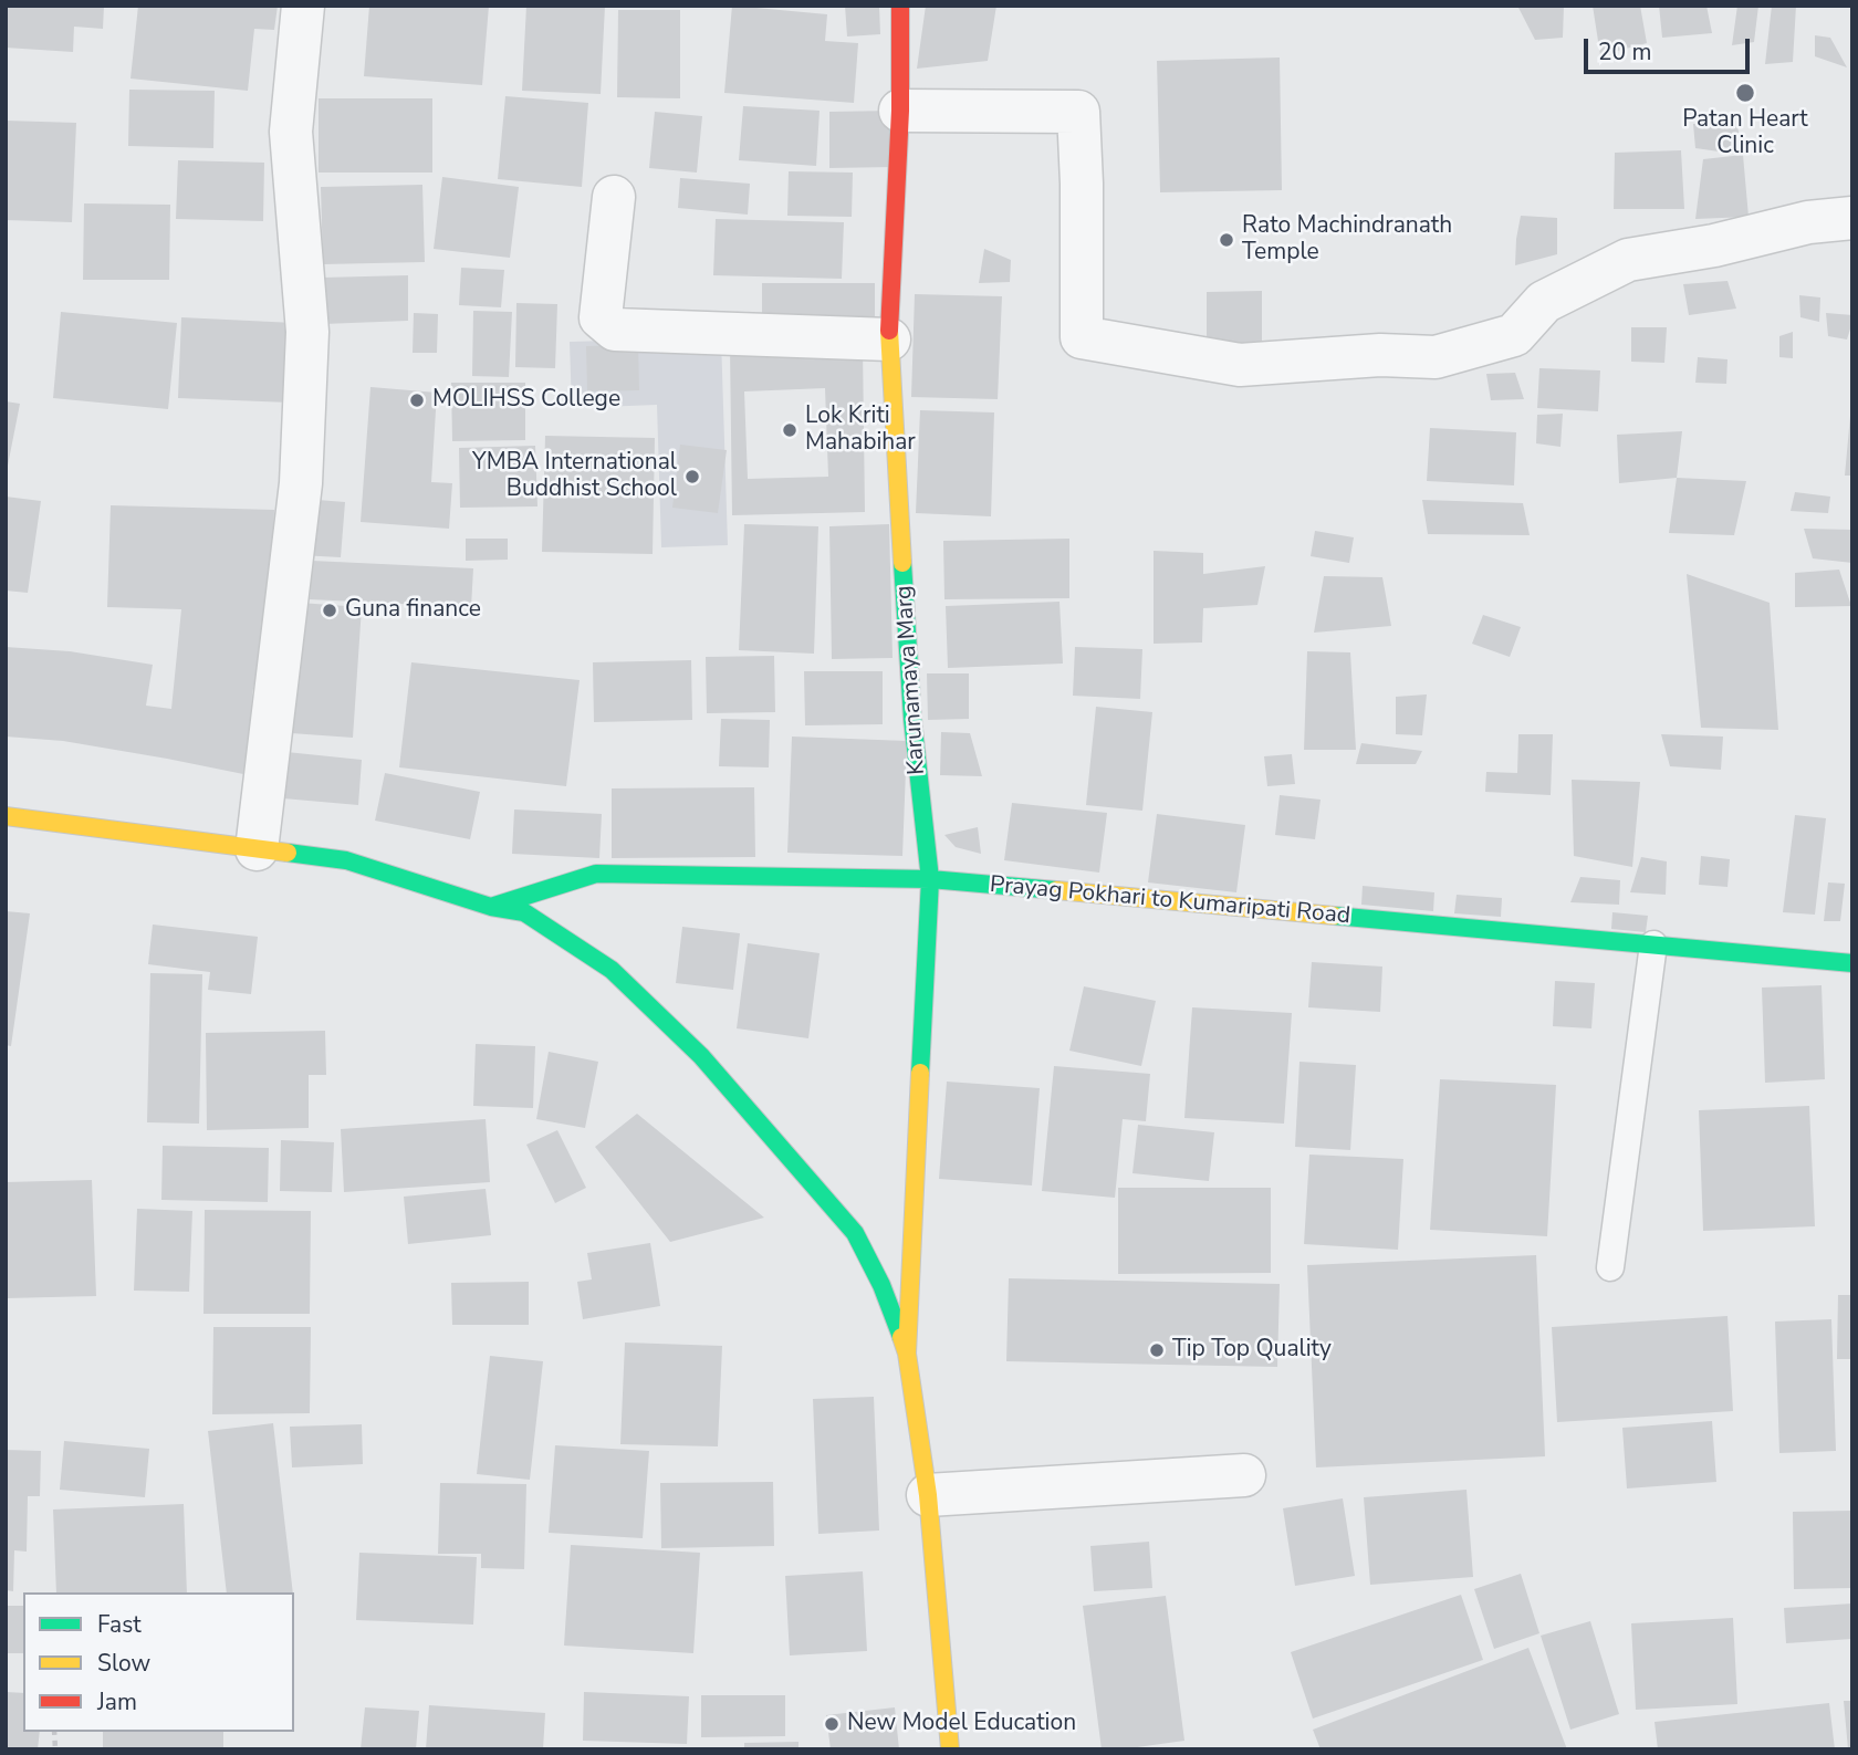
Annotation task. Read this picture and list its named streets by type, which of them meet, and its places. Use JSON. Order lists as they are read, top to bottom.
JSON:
{
  "streets": {
    "street": ["Karunamaya Marg", "Prayag Pokhari to Kumaripati Road"]
  },
  "crossings": [
    ["Karunamaya Marg", "Prayag Pokhari to Kumaripati Road"]
  ],
  "places": [
    "Patan Heart Clinic",
    "Rato Machindranath Temple",
    "MOLIHSS College",
    "Lok Kriti Mahabihar",
    "YMBA International Buddhist School",
    "Guna finance",
    "Tip Top Quality",
    "New Model Education"
  ],
  "legend": ["Fast", "Slow", "Jam"],
  "scale_bar": "20 m"
}
